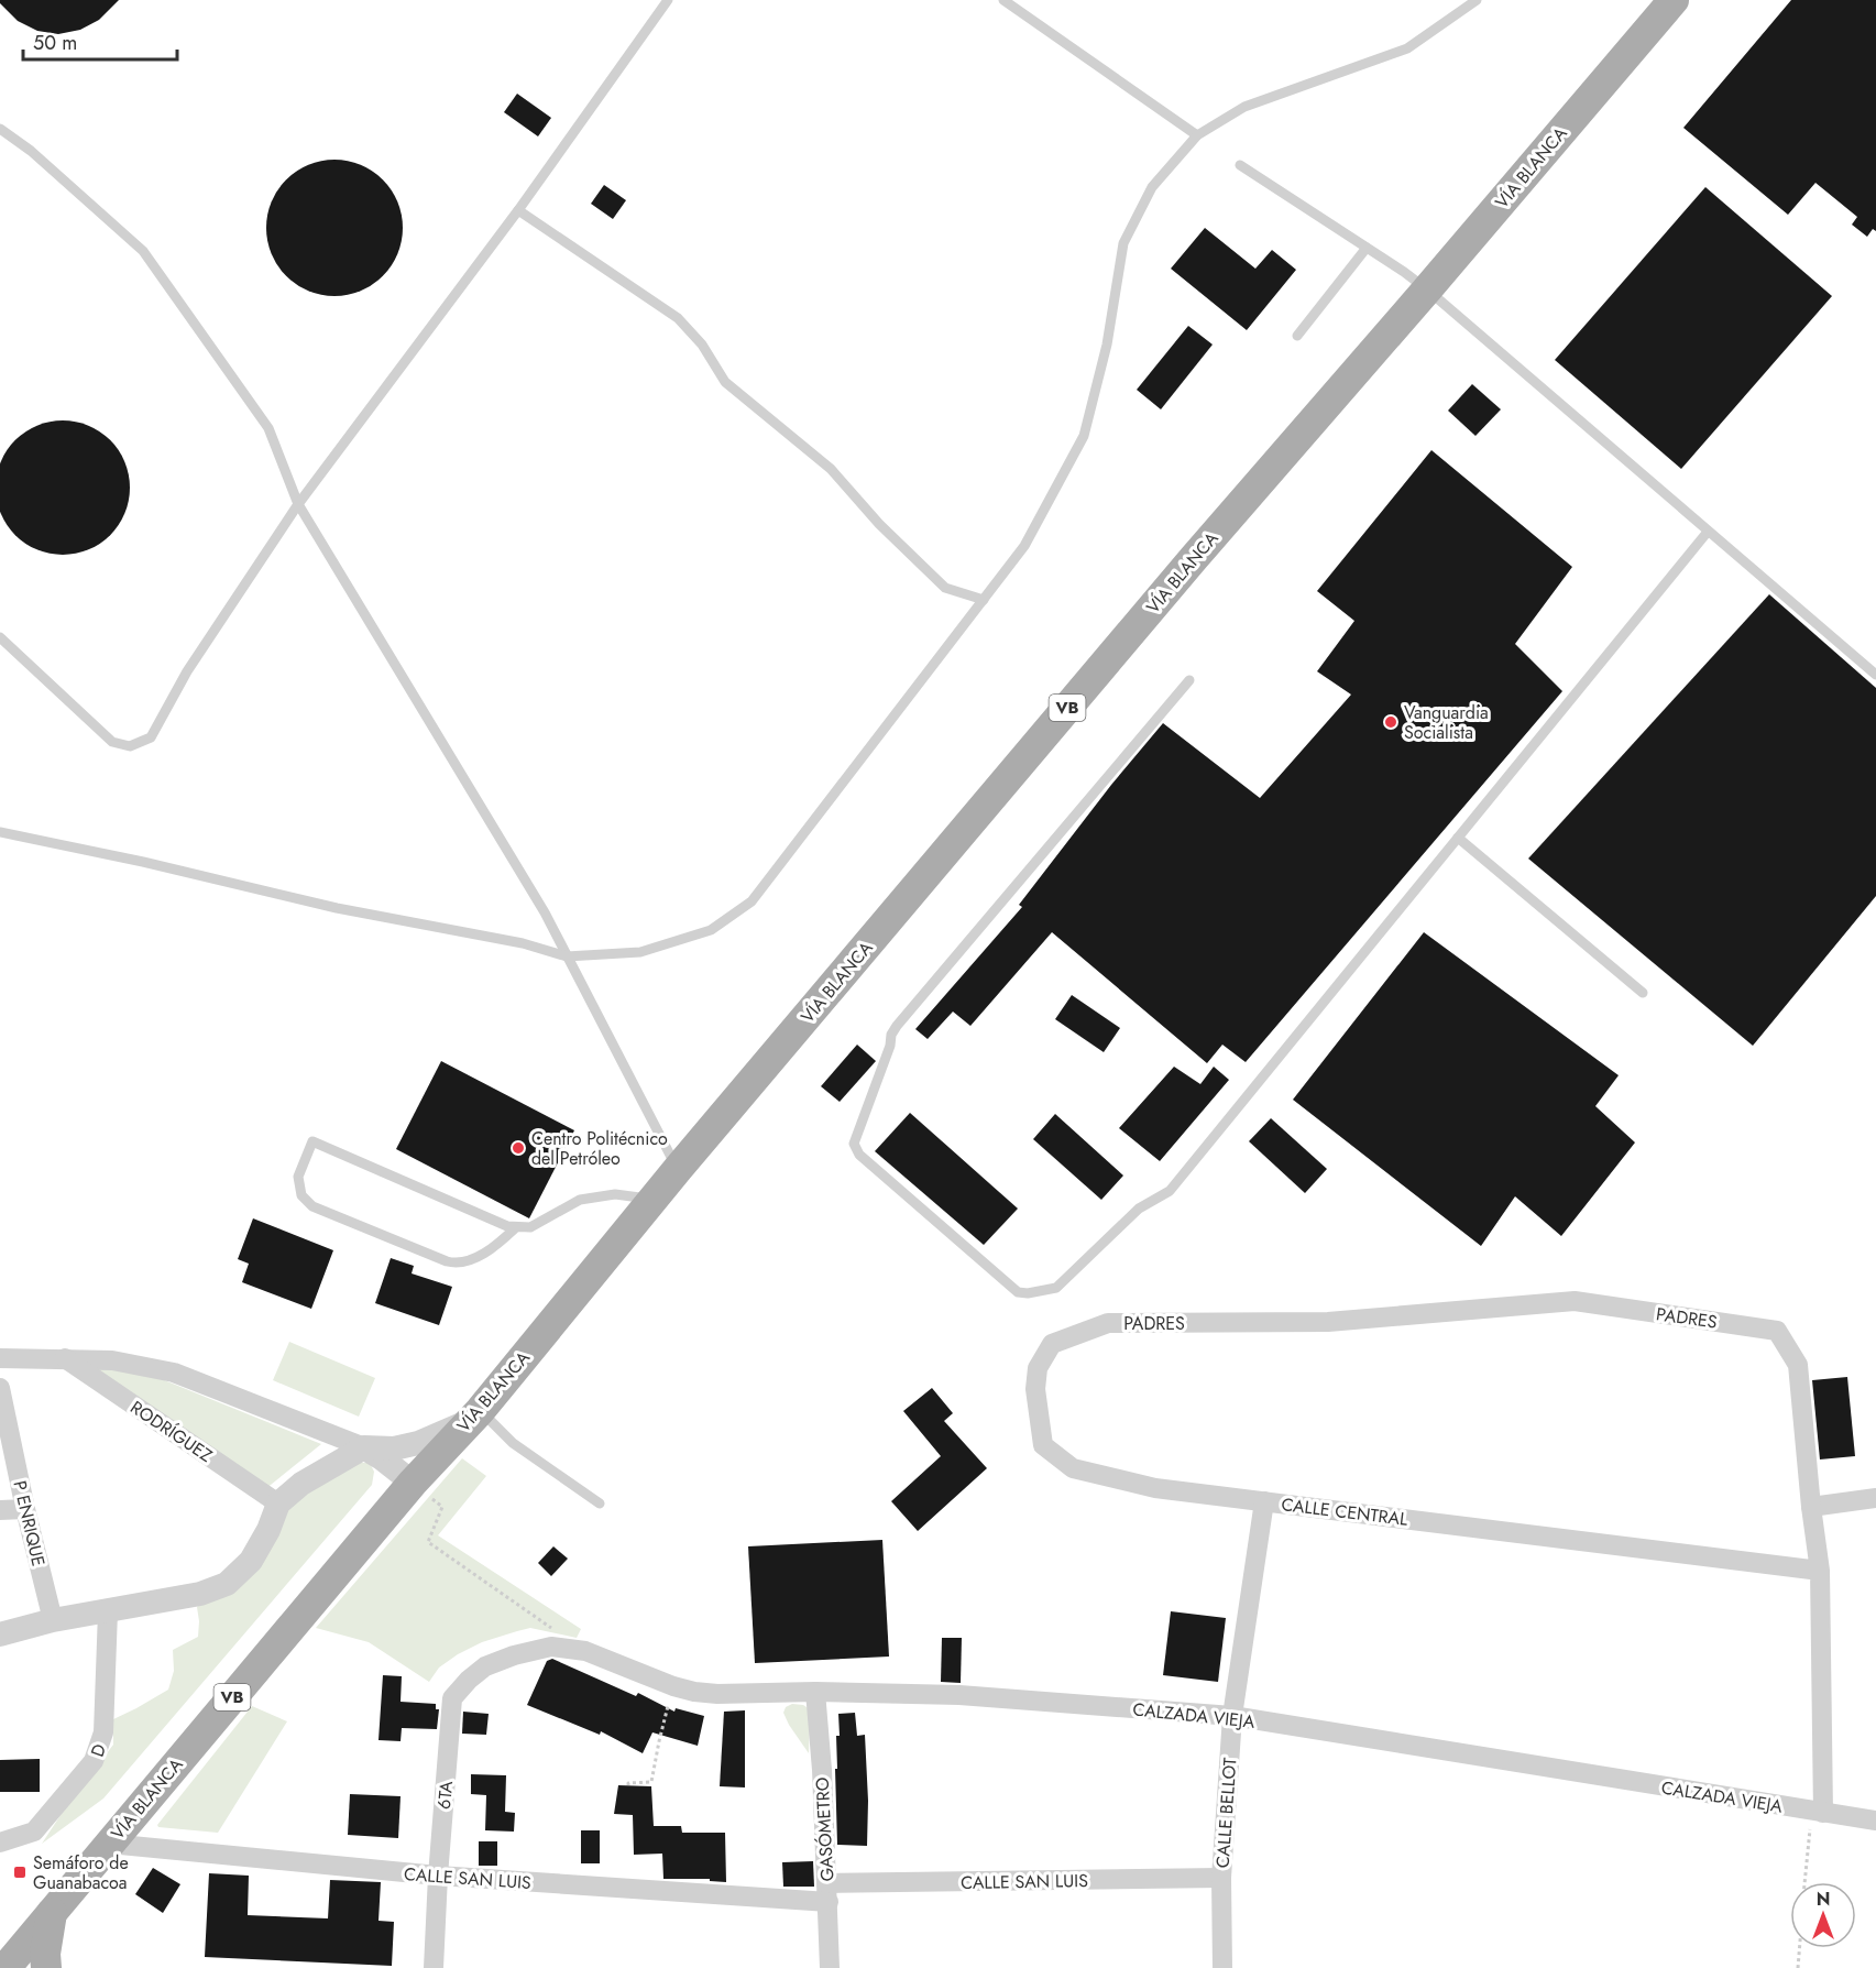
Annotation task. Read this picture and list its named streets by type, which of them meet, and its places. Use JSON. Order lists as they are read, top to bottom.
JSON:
{
  "streets": {
    "main road": ["VÍA BLANCA", "VB"],
    "street": [
      "PADRES",
      "RODRÍGUEZ",
      "CALLE CENTRAL",
      "P ENRIQUE",
      "CALZADA VIEJA",
      "D",
      "6TA",
      "CALLE BELLOT",
      "GASÓMETRO",
      "CALLE SAN LUIS"
    ]
  },
  "crossings": [
    ["VÍA BLANCA", "CALLE SAN LUIS"],
    ["PADRES", "CALLE CENTRAL"],
    ["PADRES", "CALZADA VIEJA"],
    ["CALLE CENTRAL", "CALLE BELLOT"],
    ["CALZADA VIEJA", "6TA"],
    ["CALZADA VIEJA", "CALLE BELLOT"],
    ["CALZADA VIEJA", "GASÓMETRO"],
    ["6TA", "CALLE SAN LUIS"],
    ["CALLE BELLOT", "CALLE SAN LUIS"],
    ["GASÓMETRO", "CALLE SAN LUIS"]
  ],
  "places": {
    "other": ["Vanguardia Socialista", "Centro Politécnico del Petróleo"],
    "transit": ["Semáforo de Guanabacoa"]
  },
  "scale_bar": "50 m",
  "north": "top"
}
